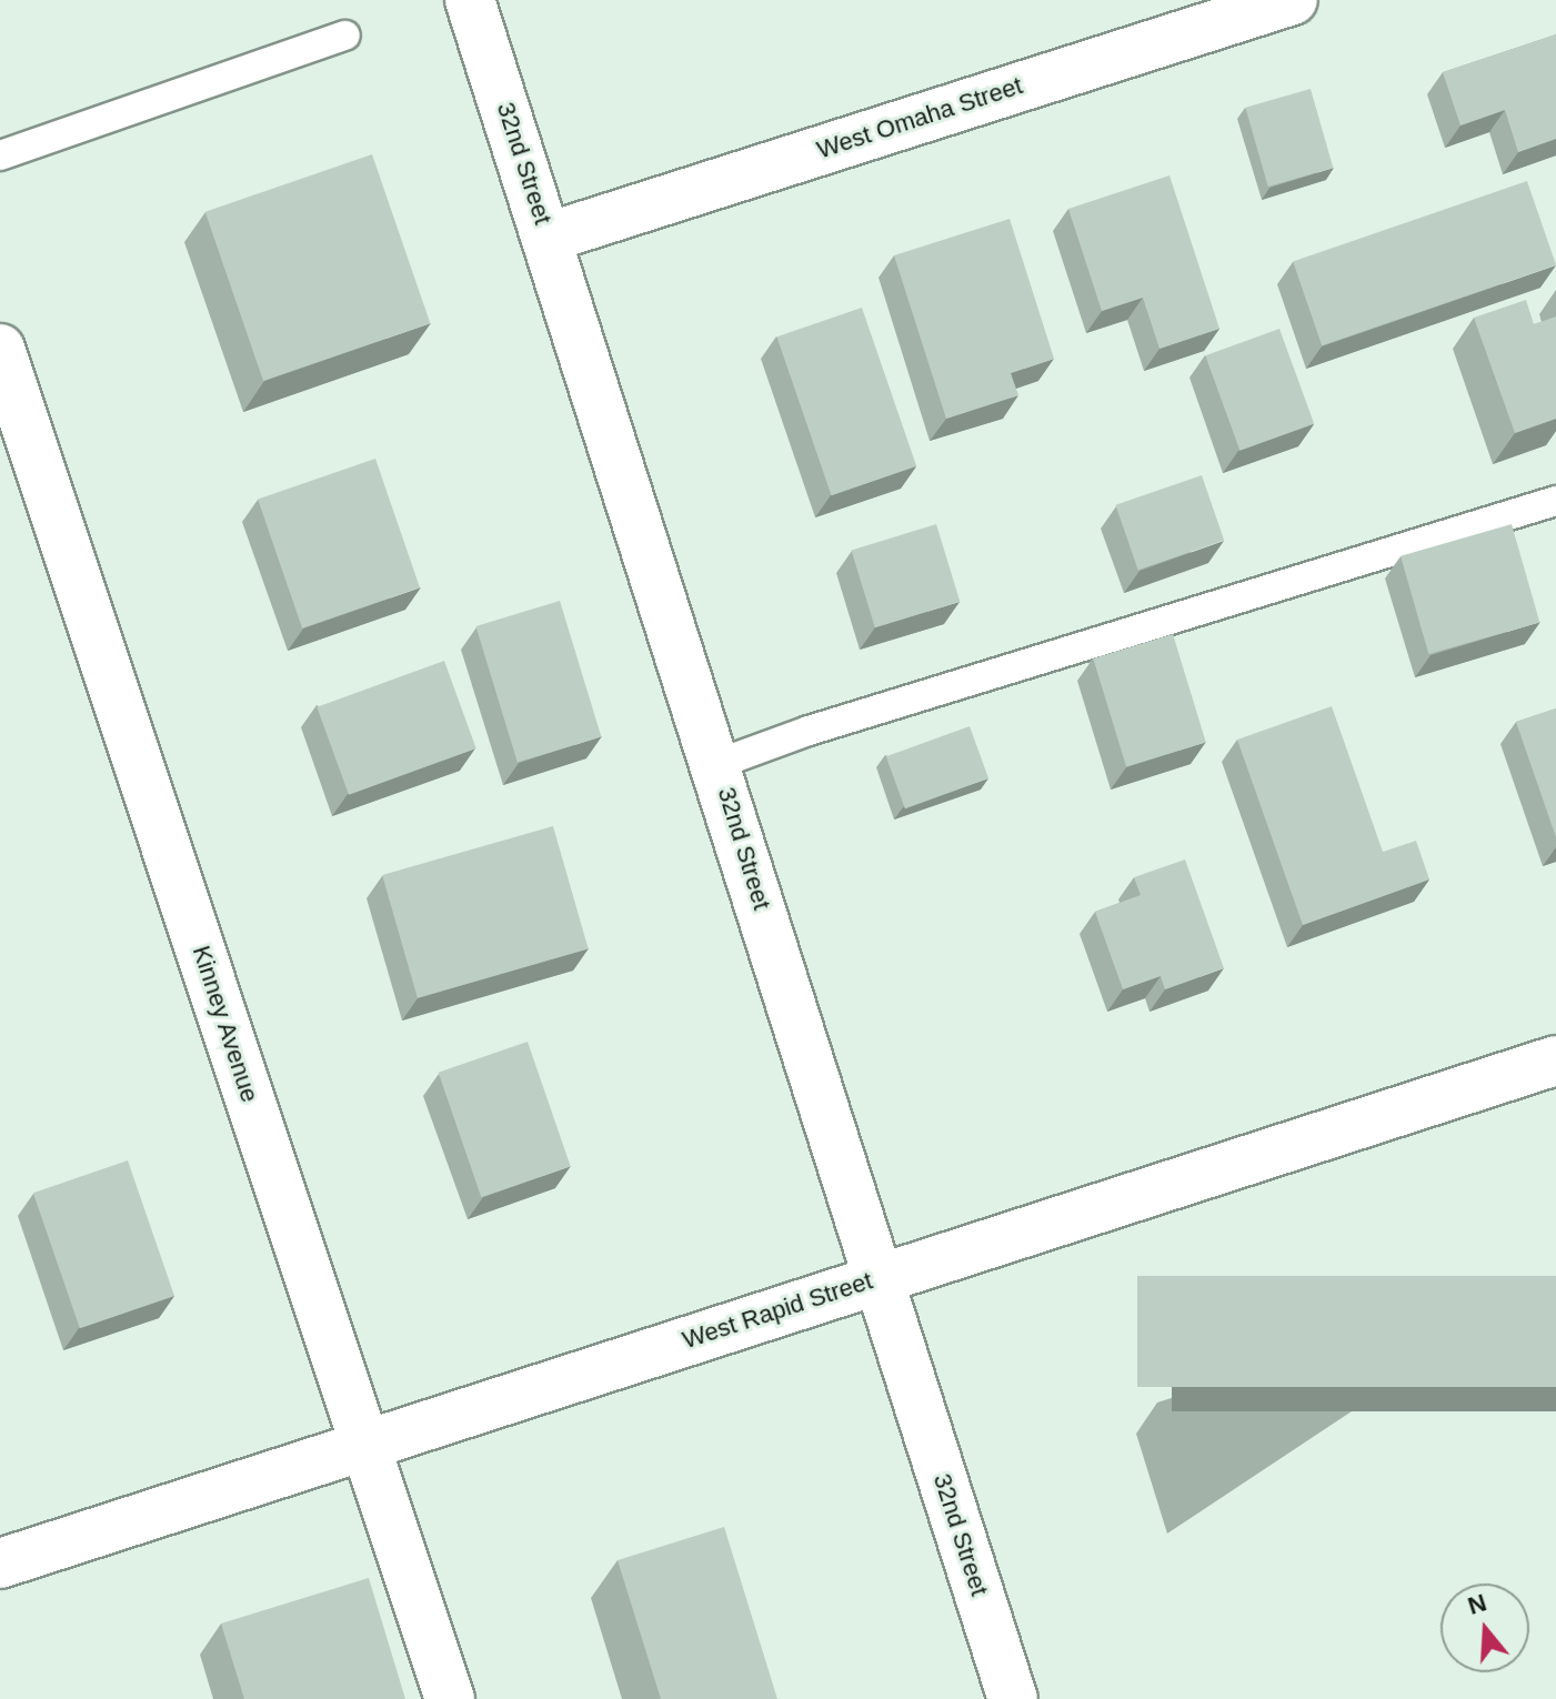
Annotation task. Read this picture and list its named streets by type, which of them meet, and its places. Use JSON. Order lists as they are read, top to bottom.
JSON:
{
  "streets": {
    "street": [
      "West Omaha Street",
      "32nd Street",
      "Kinney Avenue",
      "West Rapid Street"
    ]
  },
  "crossings": [
    ["West Omaha Street", "32nd Street"],
    ["32nd Street", "West Rapid Street"],
    ["Kinney Avenue", "West Rapid Street"]
  ],
  "north": "top"
}
